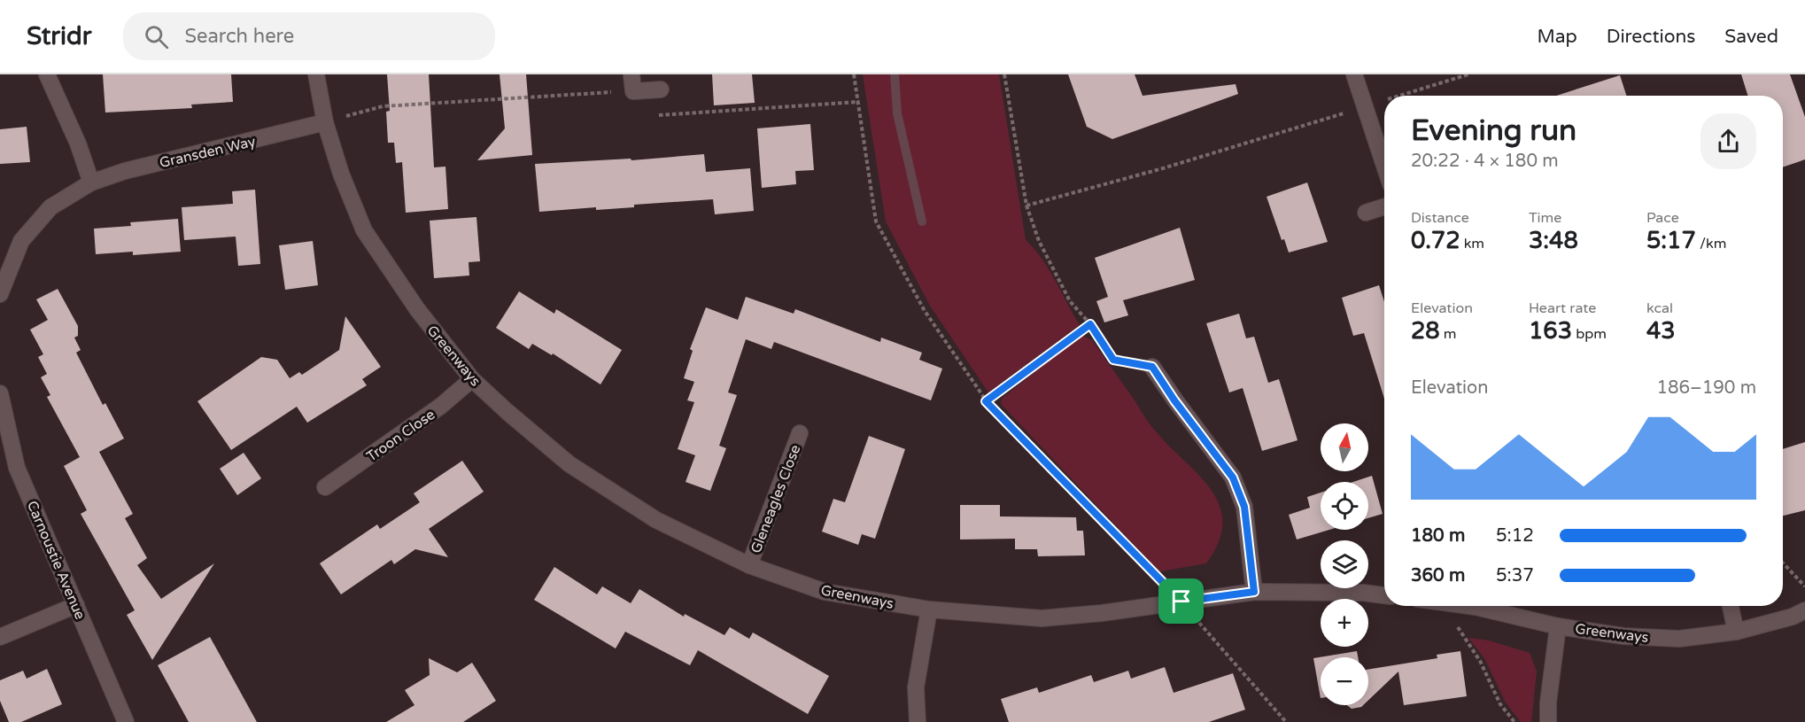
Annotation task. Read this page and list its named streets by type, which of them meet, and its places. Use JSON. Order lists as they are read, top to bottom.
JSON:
{
  "streets": {
    "street": [
      "Gransden Way",
      "Greenways",
      "Troon Close",
      "Gleneagles Close",
      "Carnoustie Avenue"
    ]
  },
  "crossings": [
    ["Gransden Way", "Greenways"],
    ["Greenways", "Troon Close"],
    ["Greenways", "Gleneagles Close"]
  ],
  "north": "top",
  "page": {
    "header": "Stridr",
    "search": "Search here",
    "nav": ["Map", "Directions", "Saved"],
    "heading": ["Evening run", "20:22 · 4 × 180 m"],
    "stats": [
      ["Distance", "0.72 km"],
      ["Time", "3:48"],
      ["Pace", "5:17 /km"],
      ["Elevation", "28 m"],
      ["Heart rate", "163 bpm"],
      ["kcal", "43"]
    ],
    "chart": ["Elevation", "186–190 m"],
    "map_buttons": ["+", "−"],
    "list": [
      {
        "name": "180 m",
        "note": "5:12"
      },
      {
        "name": "360 m",
        "note": "5:37"
      }
    ]
  }
}
